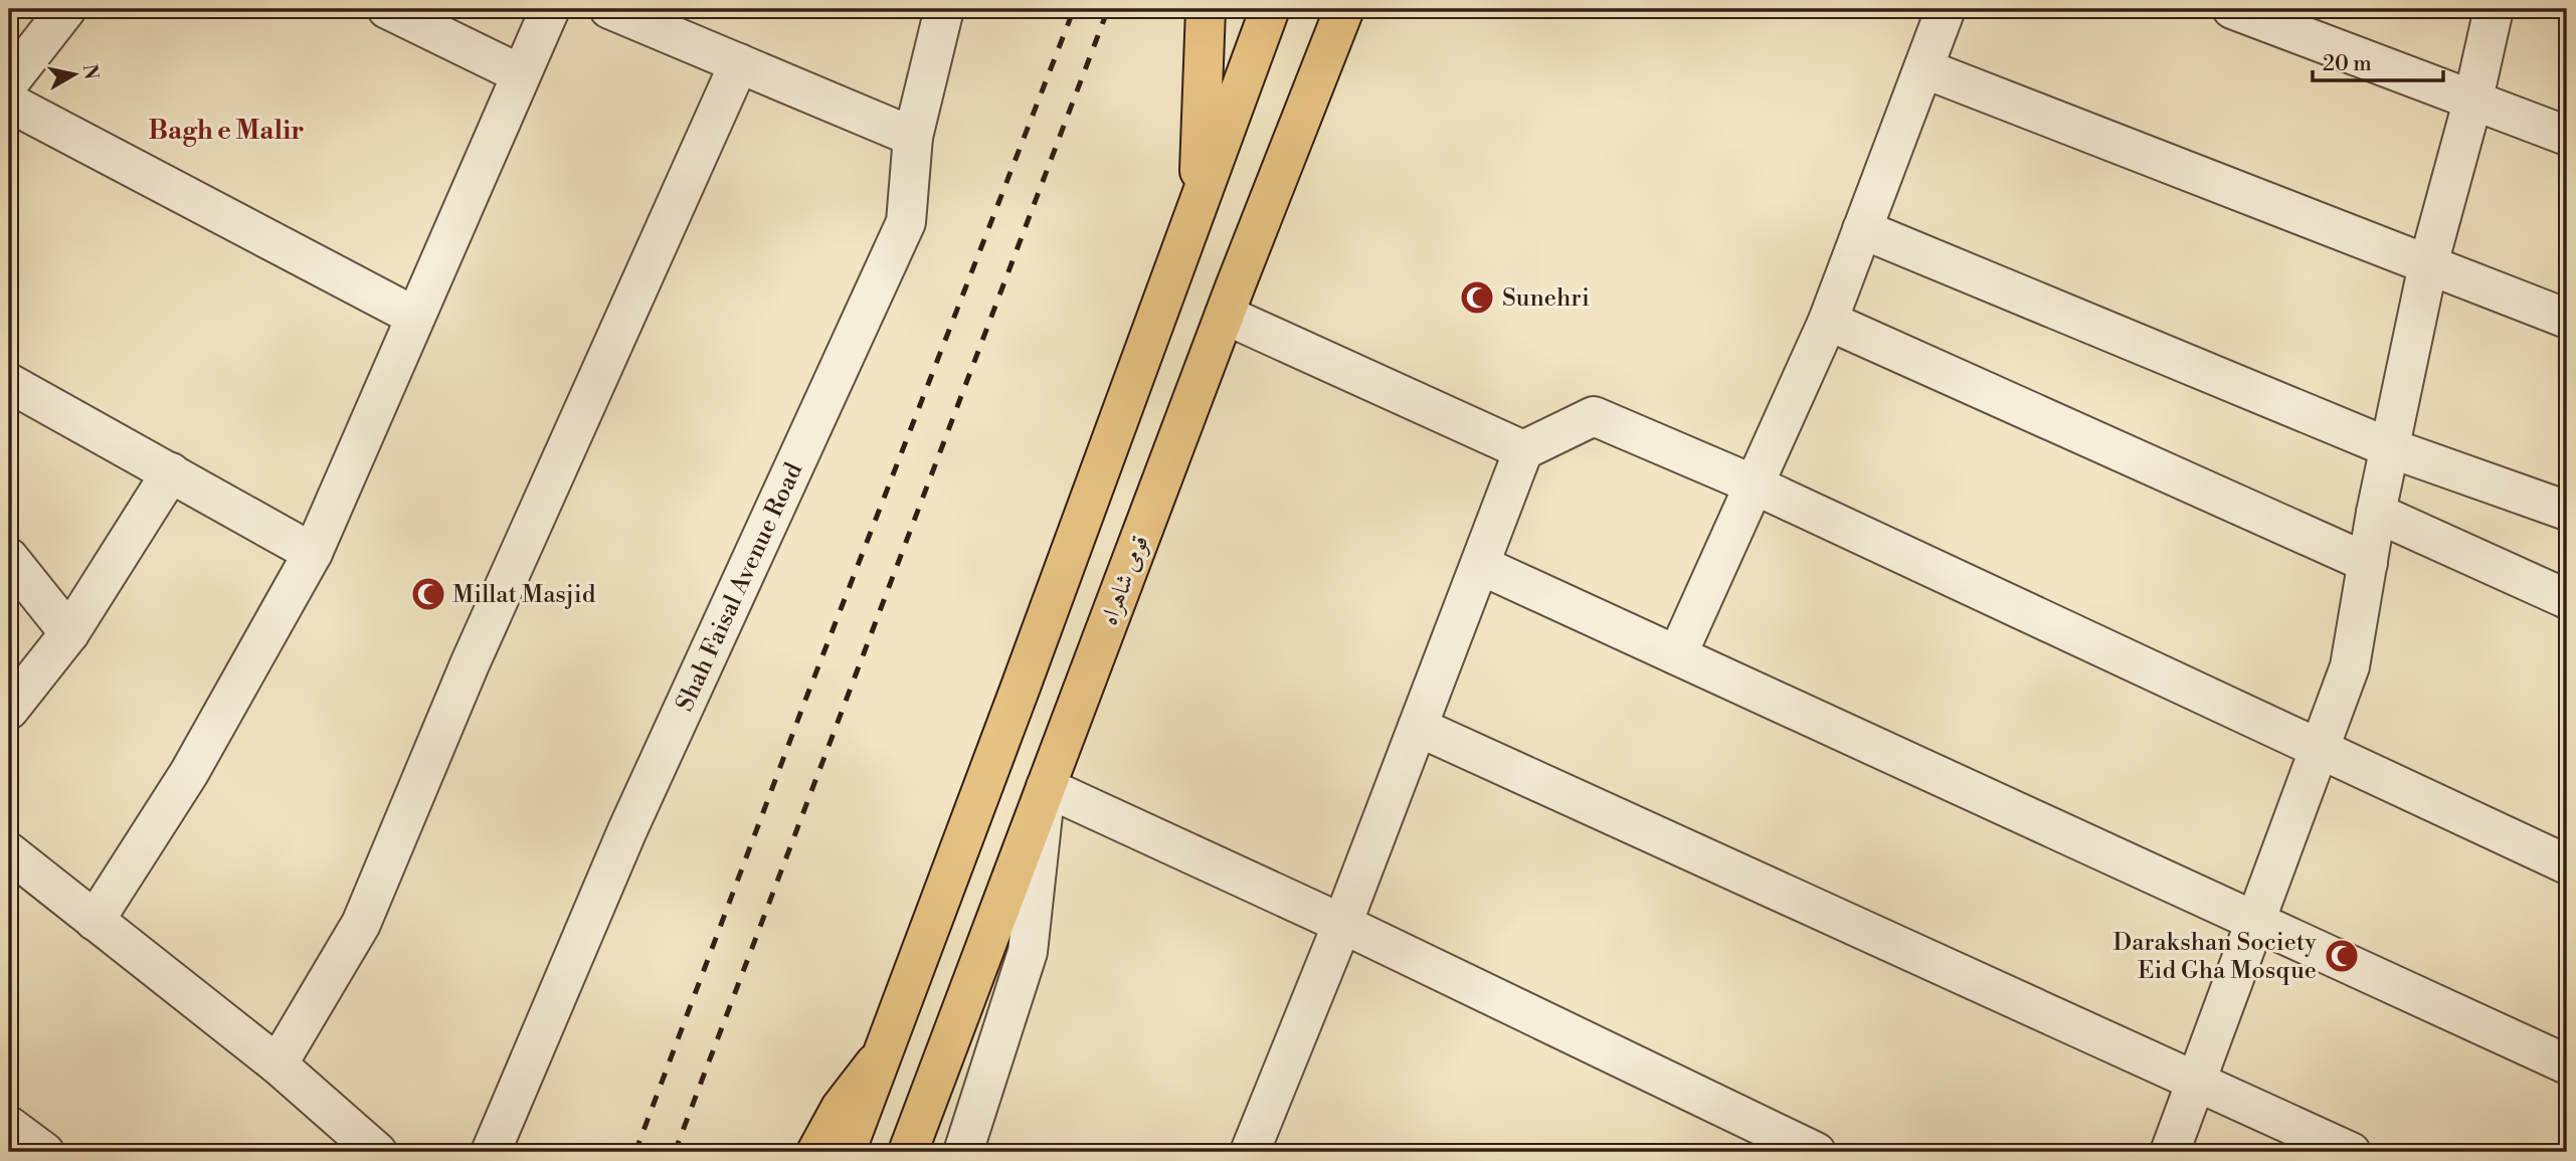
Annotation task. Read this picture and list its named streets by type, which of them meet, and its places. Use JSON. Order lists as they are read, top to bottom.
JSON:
{
  "streets": {
    "highway": ["قومی شاہراہ"],
    "street": ["Shah Faisal Avenue Road"]
  },
  "districts": ["Bagh e Malir"],
  "places": {
    "mosque": ["Sunehri", "Millat Masjid", "Darakshan Society Eid Gha Mosque"]
  },
  "scale_bar": "20 m",
  "north": "right"
}
